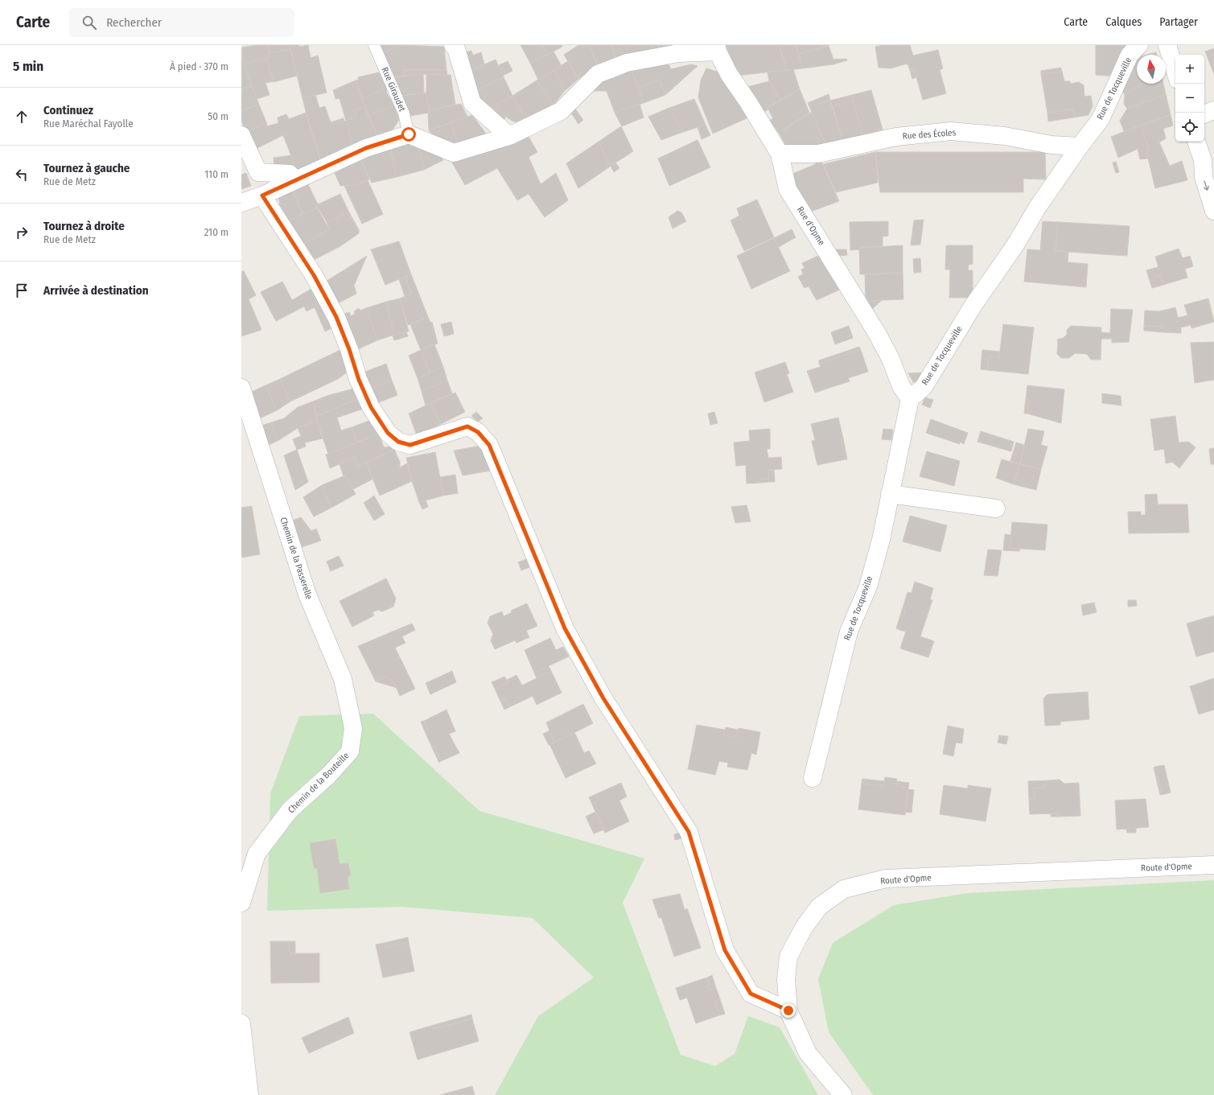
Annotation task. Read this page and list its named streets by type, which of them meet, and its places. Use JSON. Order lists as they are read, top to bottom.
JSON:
{
  "streets": {
    "street": [
      "Rue de Tocqueville",
      "Rue des Écoles",
      "Rue d'Opme",
      "Chemin de la Passerelle",
      "Chemin de la Bouteille",
      "Route d'Opme"
    ],
    "lane": ["Rue Giraudet"]
  },
  "crossings": [
    ["Rue de Tocqueville", "Rue des Écoles"],
    ["Rue de Tocqueville", "Rue d'Opme"],
    ["Rue des Écoles", "Rue d'Opme"],
    ["Chemin de la Passerelle", "Chemin de la Bouteille"]
  ],
  "north": "top",
  "page": {
    "header": "Carte",
    "search": "Rechercher",
    "nav": ["Carte", "Calques", "Partager"],
    "heading": ["5 min", "À pied · 370 m"],
    "map_buttons": ["+", "−"],
    "list": [
      ["Continuez", "Rue Maréchal Fayolle", "50 m"],
      ["Tournez à gauche", "Rue de Metz", "110 m"],
      ["Tournez à droite", "Rue de Metz", "210 m"],
      "Arrivée à destination"
    ]
  }
}
